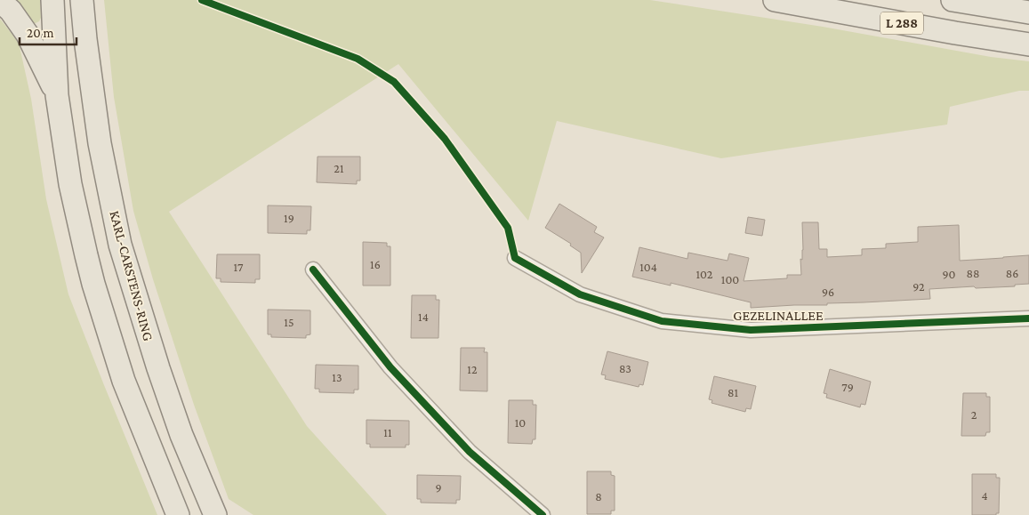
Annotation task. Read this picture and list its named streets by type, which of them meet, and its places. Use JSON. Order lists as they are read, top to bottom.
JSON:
{
  "streets": {
    "main road": ["L 288", "KARL-CARSTENS-RING"],
    "street": ["GEZELINALLEE"]
  },
  "house_numbers": [
    "21",
    "19",
    "16",
    "17",
    "104",
    "88",
    "86",
    "102",
    "90",
    "100",
    "92",
    "96",
    "14",
    "15",
    "83",
    "12",
    "13",
    "79",
    "81",
    "2",
    "10",
    "11",
    "9",
    "4",
    "8"
  ],
  "scale_bar": "20 m"
}
